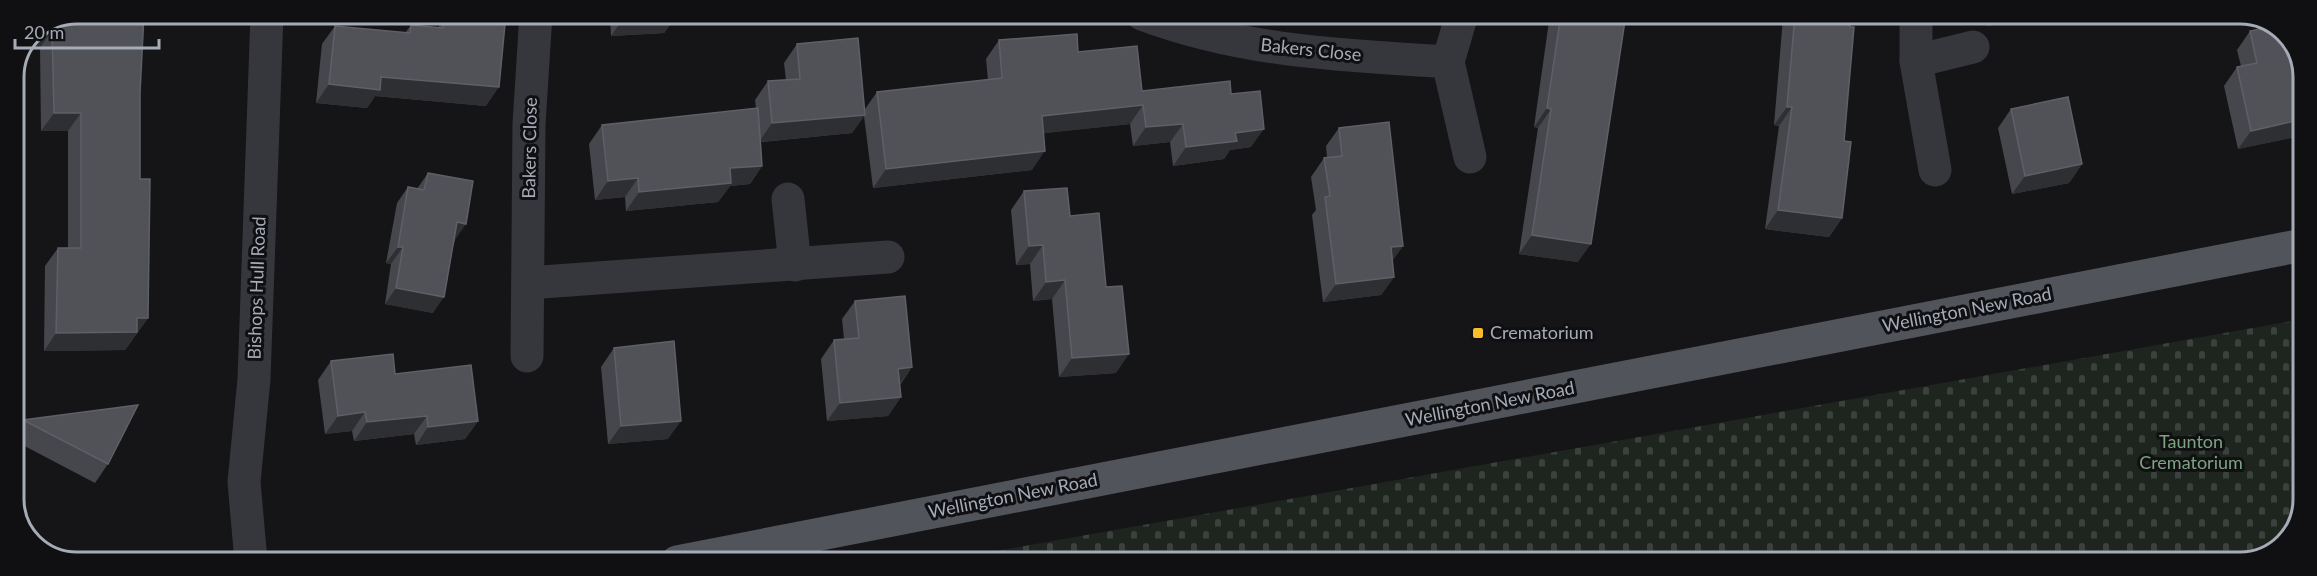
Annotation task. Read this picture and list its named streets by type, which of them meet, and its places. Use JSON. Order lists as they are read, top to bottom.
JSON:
{
  "streets": {
    "main road": ["Wellington New Road"],
    "street": ["Bakers Close", "Bishops Hull Road"]
  },
  "parks": ["Taunton Crematorium"],
  "places": {
    "transit": ["Crematorium"]
  },
  "scale_bar": "20 m"
}
